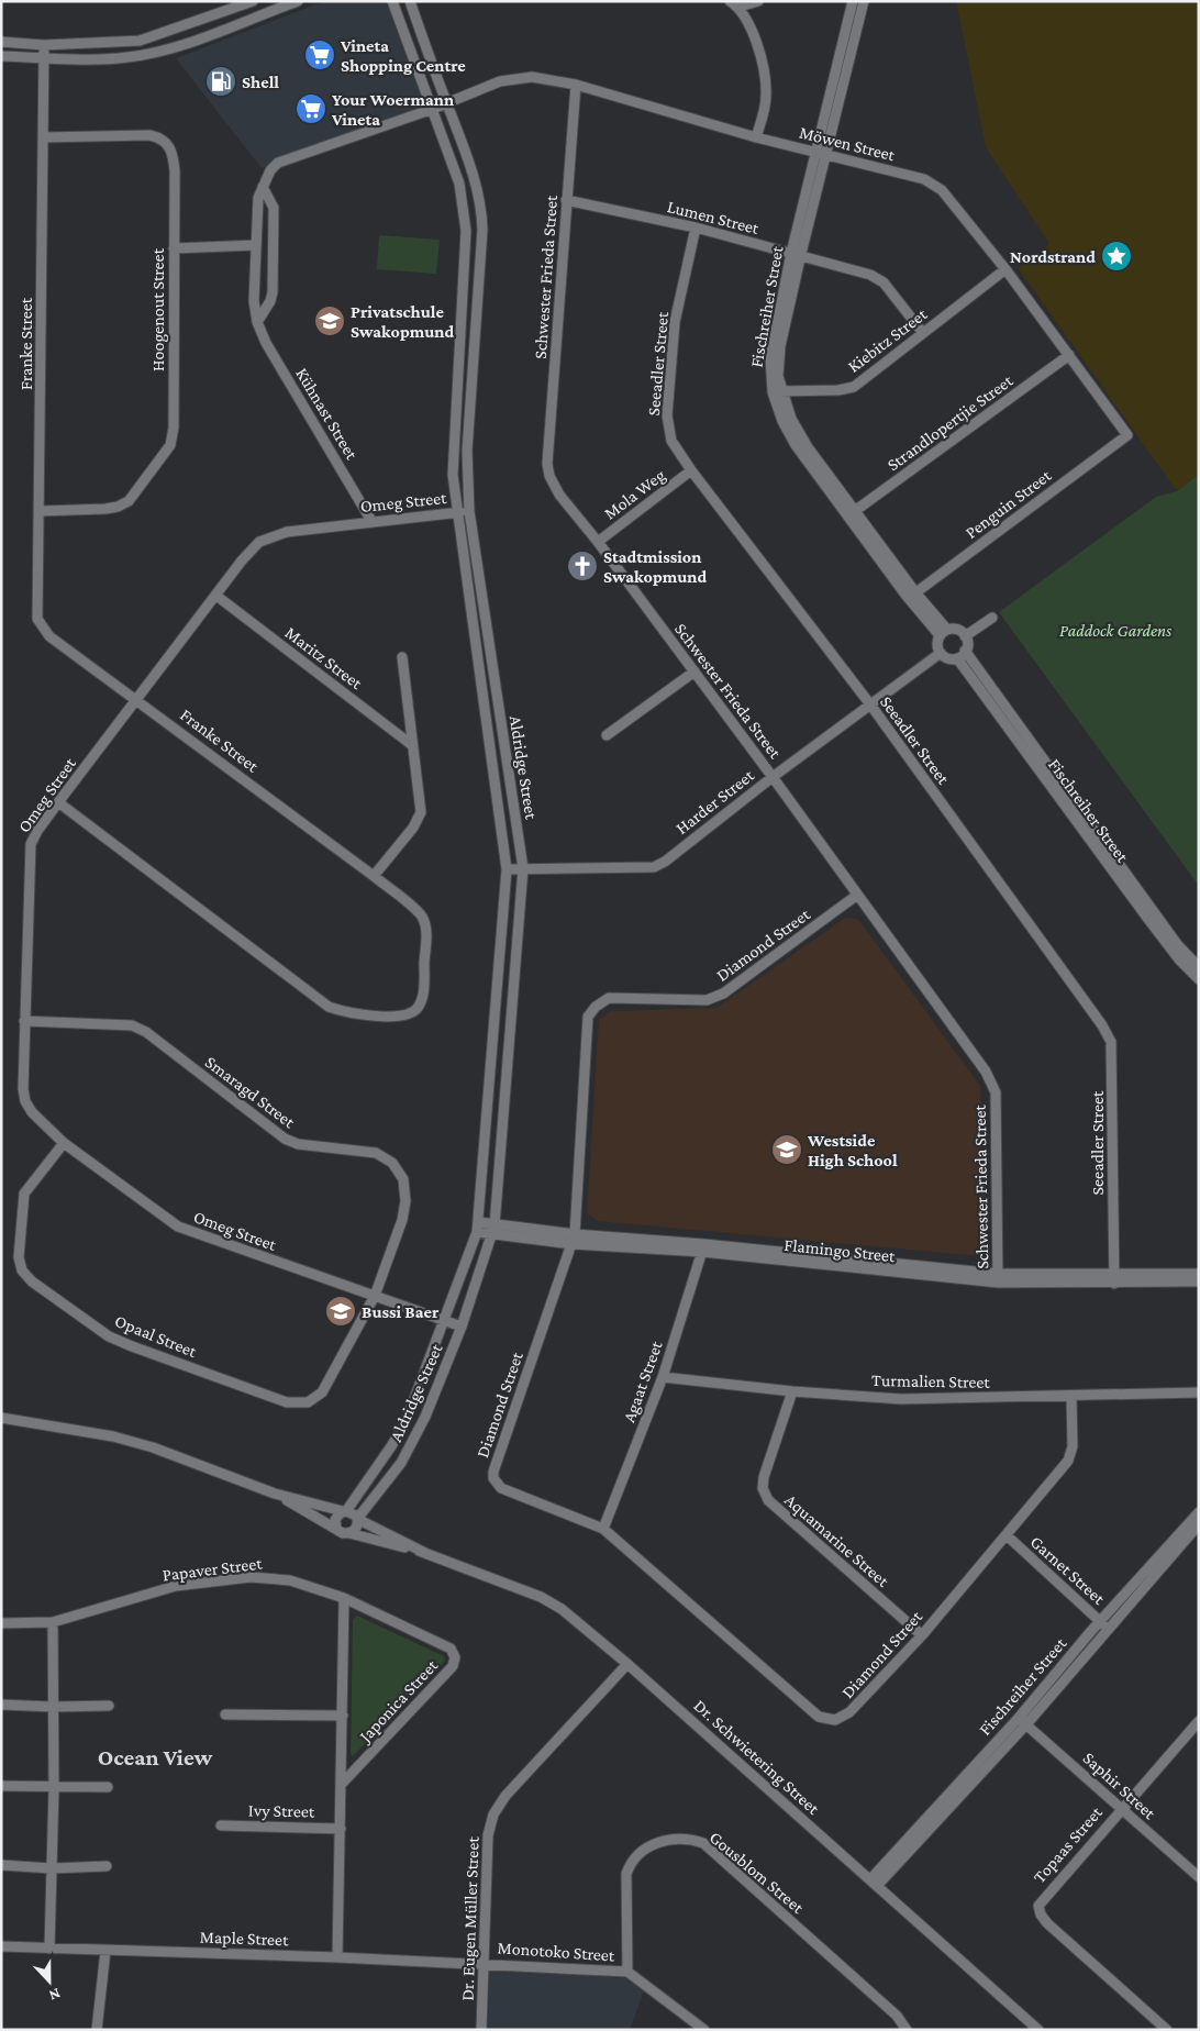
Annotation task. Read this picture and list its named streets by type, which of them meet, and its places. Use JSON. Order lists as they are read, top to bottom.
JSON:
{
  "streets": {
    "street": [
      "Möwen Street",
      "Lumen Street",
      "Schwester Frieda Street",
      "Fischreiher Street",
      "Hoogenout Street",
      "Kiebitz Street",
      "Franke Street",
      "Seeadler Street",
      "Kühnast Street",
      "Strandlopertjie Street",
      "Mola Weg",
      "Omeg Street",
      "Penguin Street",
      "Maritz Street",
      "Aldridge Street",
      "Harder Street",
      "Diamond Street",
      "Smaragd Street",
      "Flamingo Street",
      "Opaal Street",
      "Turmalien Street",
      "Agaat Street",
      "Aquamarine Street",
      "Papaver Street",
      "Garnet Street",
      "Japonica Street",
      "Dr. Schwietering Street",
      "Saphir Street",
      "Ivy Street",
      "Topaas Street",
      "Gousblom Street",
      "Dr. Eugen Müller Street",
      "Maple Street",
      "Monotoko Street"
    ]
  },
  "crossings": [
    ["Möwen Street", "Schwester Frieda Street"],
    ["Möwen Street", "Fischreiher Street"],
    ["Möwen Street", "Kiebitz Street"],
    ["Möwen Street", "Kühnast Street"],
    ["Möwen Street", "Strandlopertjie Street"],
    ["Möwen Street", "Penguin Street"],
    ["Möwen Street", "Aldridge Street"],
    ["Lumen Street", "Schwester Frieda Street"],
    ["Lumen Street", "Fischreiher Street"],
    ["Lumen Street", "Kiebitz Street"],
    ["Lumen Street", "Seeadler Street"],
    ["Schwester Frieda Street", "Mola Weg"],
    ["Schwester Frieda Street", "Harder Street"],
    ["Schwester Frieda Street", "Diamond Street"],
    ["Schwester Frieda Street", "Flamingo Street"],
    ["Fischreiher Street", "Kiebitz Street"],
    ["Fischreiher Street", "Strandlopertjie Street"],
    ["Fischreiher Street", "Penguin Street"],
    ["Fischreiher Street", "Harder Street"],
    ["Fischreiher Street", "Garnet Street"],
    ["Fischreiher Street", "Dr. Schwietering Street"],
    ["Fischreiher Street", "Saphir Street"],
    ["Hoogenout Street", "Franke Street"],
    ["Franke Street", "Omeg Street"],
    ["Seeadler Street", "Mola Weg"],
    ["Seeadler Street", "Harder Street"],
    ["Seeadler Street", "Flamingo Street"],
    ["Kühnast Street", "Omeg Street"],
    ["Kühnast Street", "Aldridge Street"],
    ["Omeg Street", "Maritz Street"],
    ["Omeg Street", "Aldridge Street"],
    ["Omeg Street", "Smaragd Street"],
    ["Omeg Street", "Opaal Street"],
    ["Aldridge Street", "Harder Street"],
    ["Aldridge Street", "Flamingo Street"],
    ["Aldridge Street", "Dr. Schwietering Street"],
    ["Diamond Street", "Flamingo Street"],
    ["Diamond Street", "Turmalien Street"],
    ["Diamond Street", "Agaat Street"],
    ["Diamond Street", "Aquamarine Street"],
    ["Diamond Street", "Garnet Street"],
    ["Smaragd Street", "Opaal Street"],
    ["Flamingo Street", "Agaat Street"],
    ["Turmalien Street", "Agaat Street"],
    ["Turmalien Street", "Aquamarine Street"],
    ["Papaver Street", "Japonica Street"],
    ["Dr. Schwietering Street", "Dr. Eugen Müller Street"],
    ["Saphir Street", "Topaas Street"],
    ["Gousblom Street", "Monotoko Street"],
    ["Dr. Eugen Müller Street", "Maple Street"],
    ["Dr. Eugen Müller Street", "Monotoko Street"],
    ["Maple Street", "Monotoko Street"]
  ],
  "districts": ["Ocean View"],
  "parks": ["Paddock Gardens"],
  "places": {
    "supermarket": ["Vineta Shopping Centre", "Your Woermann Vineta"],
    "fuel station": ["Shell"],
    "place": ["Nordstrand"],
    "school or university": ["Privatschule Swakopmund", "Westside High School", "Bussi Baer"],
    "church": ["Stadtmission Swakopmund"]
  },
  "north": "bottom"
}
